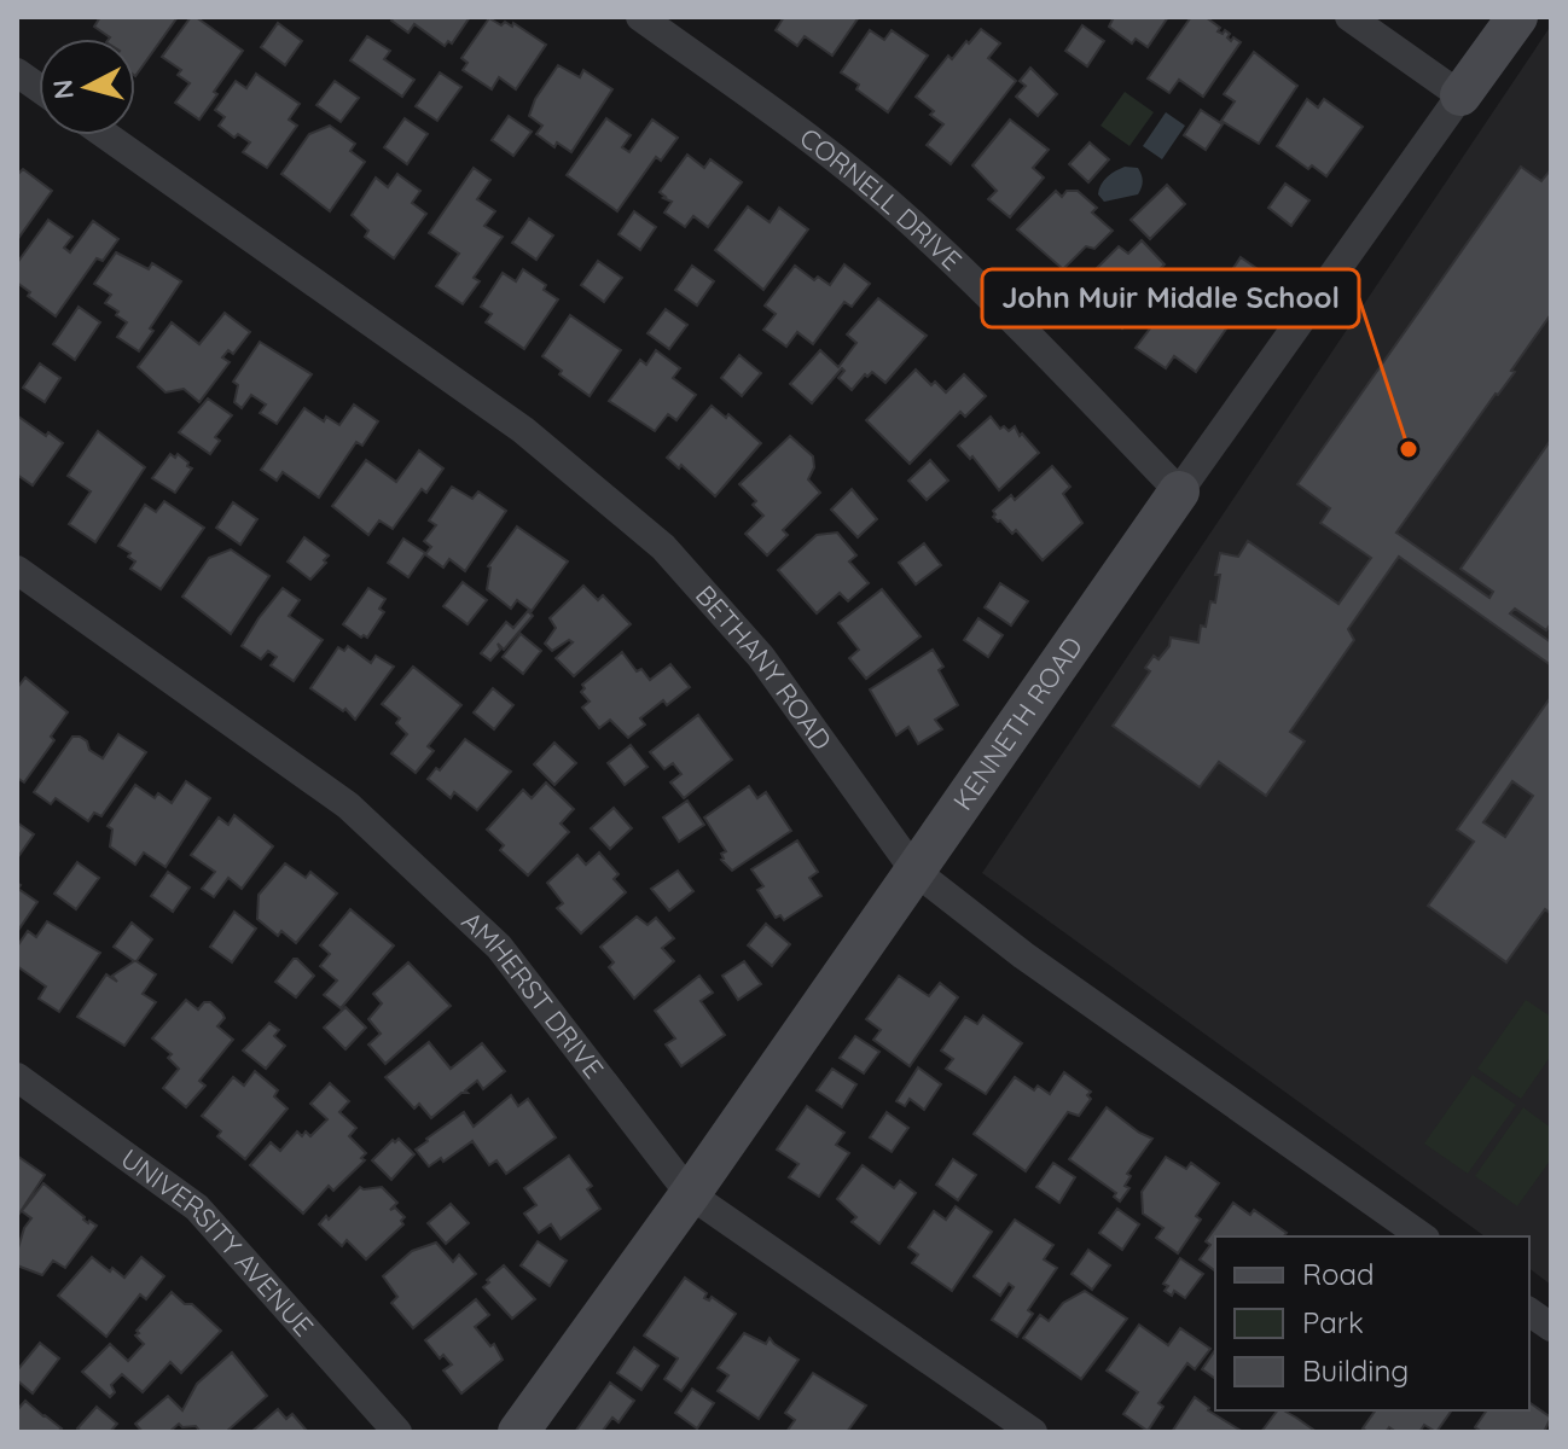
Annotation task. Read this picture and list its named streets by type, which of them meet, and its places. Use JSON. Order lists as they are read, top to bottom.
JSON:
{
  "streets": {
    "street": [
      "CORNELL DRIVE",
      "BETHANY ROAD",
      "KENNETH ROAD",
      "AMHERST DRIVE",
      "UNIVERSITY AVENUE"
    ]
  },
  "crossings": [
    ["CORNELL DRIVE", "KENNETH ROAD"],
    ["BETHANY ROAD", "KENNETH ROAD"],
    ["KENNETH ROAD", "AMHERST DRIVE"]
  ],
  "places": ["John Muir Middle School"],
  "legend": ["Road", "Park", "Building"],
  "north": "left"
}
